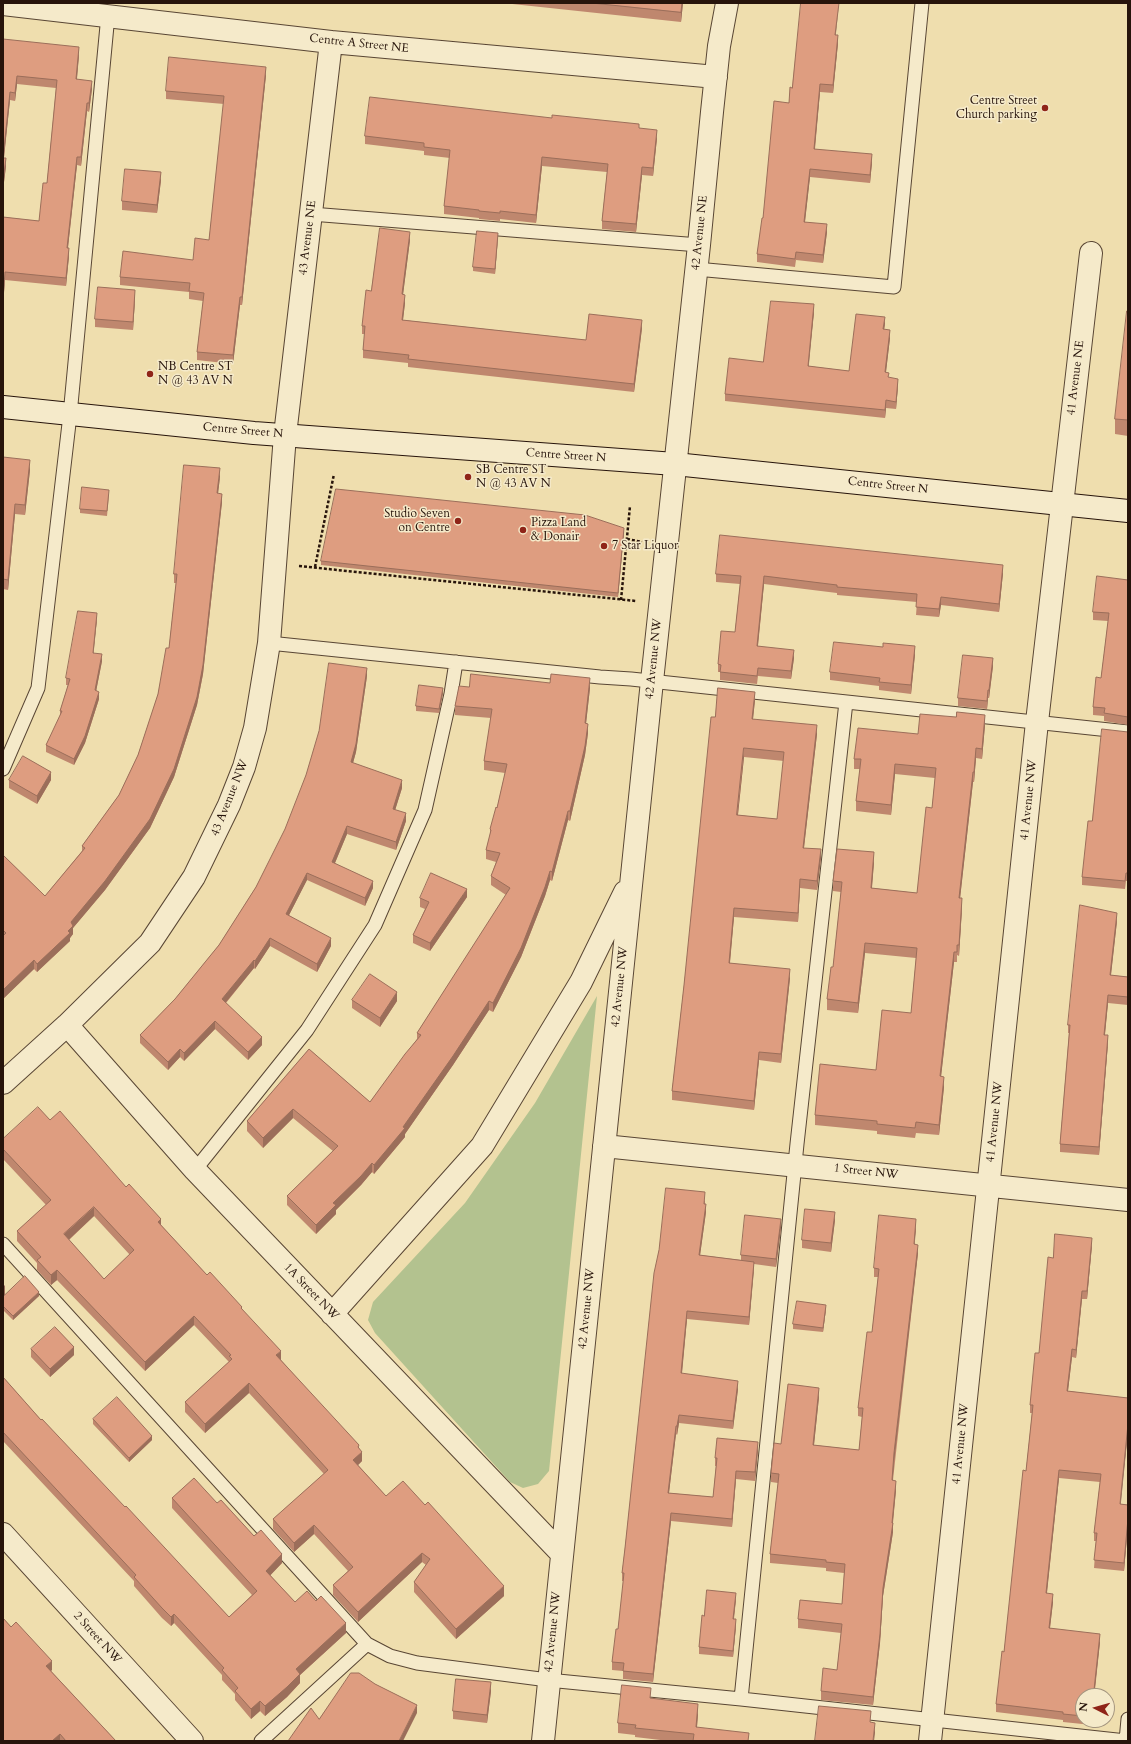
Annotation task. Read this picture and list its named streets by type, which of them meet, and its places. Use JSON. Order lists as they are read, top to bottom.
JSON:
{
  "streets": {
    "street": [
      "Centre A Street NE",
      "42 Avenue NE",
      "43 Avenue NE",
      "41 Avenue NE",
      "Centre Street N",
      "42 Avenue NW",
      "43 Avenue NW",
      "41 Avenue NW",
      "1 Street NW",
      "1A Street NW",
      "2 Street NW"
    ]
  },
  "crossings": [
    ["Centre A Street NE", "42 Avenue NE"],
    ["Centre A Street NE", "43 Avenue NE"],
    ["42 Avenue NE", "Centre Street N"],
    ["42 Avenue NE", "42 Avenue NW"],
    ["43 Avenue NE", "Centre Street N"],
    ["43 Avenue NE", "43 Avenue NW"],
    ["41 Avenue NE", "Centre Street N"],
    ["41 Avenue NE", "41 Avenue NW"],
    ["Centre Street N", "42 Avenue NW"],
    ["Centre Street N", "43 Avenue NW"],
    ["Centre Street N", "41 Avenue NW"],
    ["42 Avenue NW", "1 Street NW"],
    ["42 Avenue NW", "1A Street NW"],
    ["43 Avenue NW", "1A Street NW"],
    ["41 Avenue NW", "1 Street NW"]
  ],
  "places": [
    "Centre Street Church parking",
    "NB Centre ST N @ 43 AV N",
    "SB Centre ST N @ 43 AV N",
    "Studio Seven on Centre",
    "Pizza Land & Donair",
    "7 Star Liquor"
  ],
  "north": "left"
}
